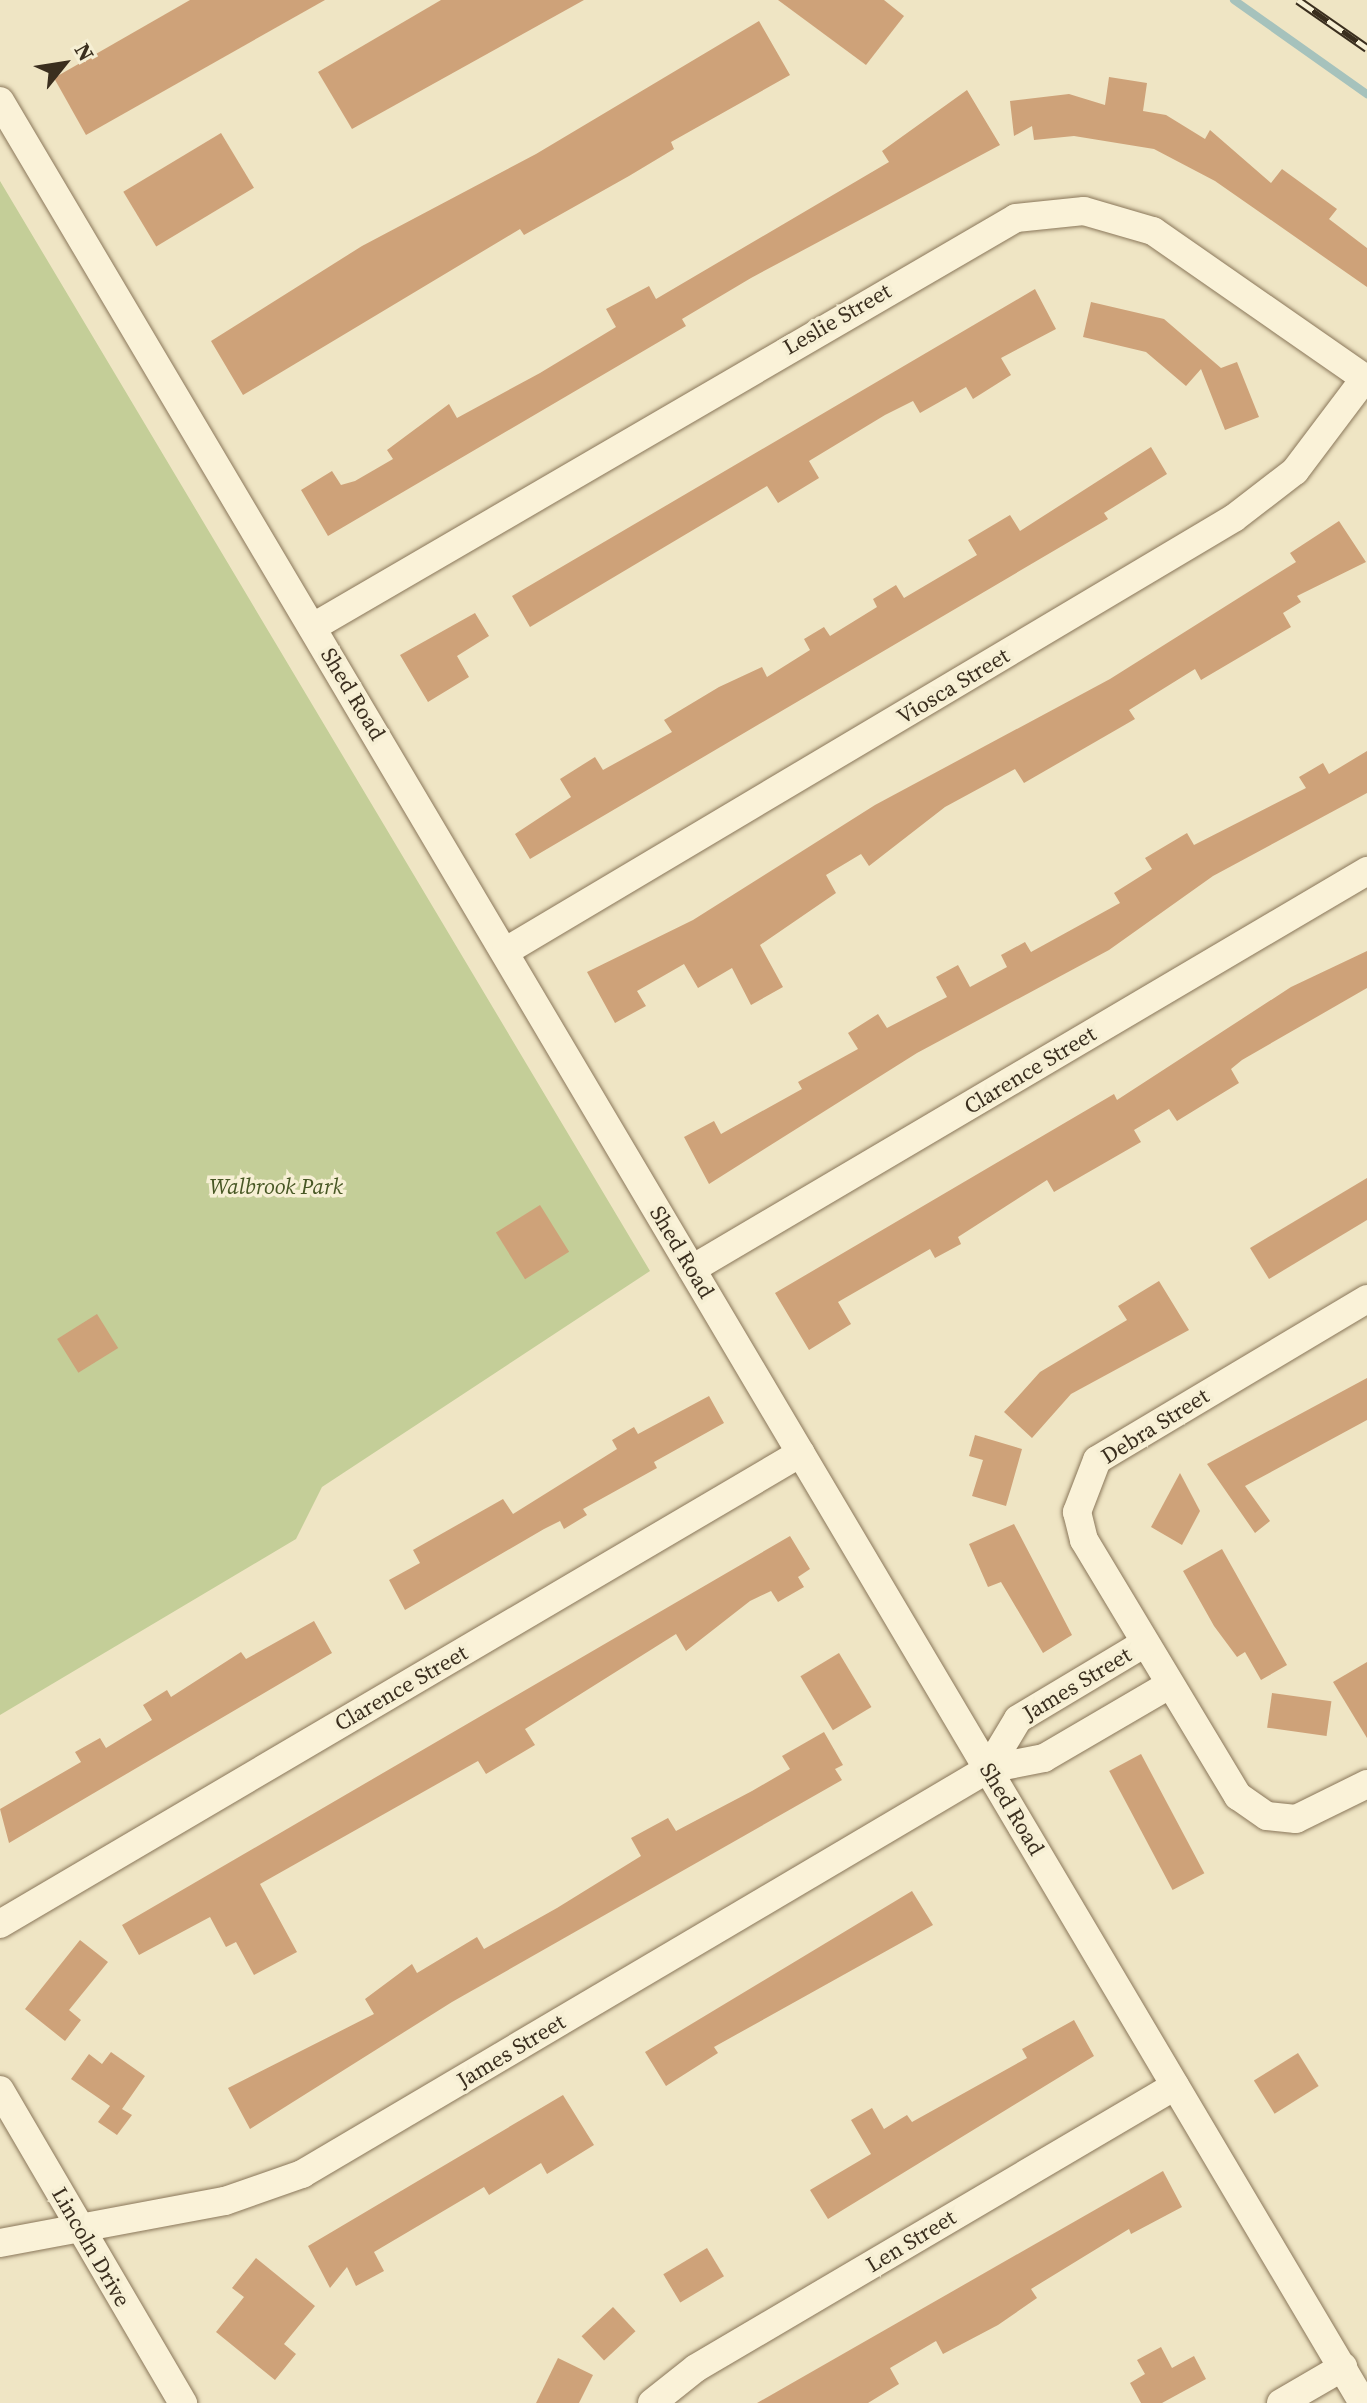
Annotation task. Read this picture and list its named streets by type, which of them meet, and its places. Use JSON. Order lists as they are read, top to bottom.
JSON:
{
  "streets": {
    "street": [
      "Leslie Street",
      "Viosca Street",
      "Shed Road",
      "Clarence Street",
      "Debra Street",
      "James Street",
      "Len Street",
      "Lincoln Drive"
    ]
  },
  "crossings": [
    ["Leslie Street", "Viosca Street"],
    ["Leslie Street", "Shed Road"],
    ["Viosca Street", "Shed Road"],
    ["Shed Road", "Clarence Street"],
    ["Shed Road", "James Street"],
    ["Shed Road", "Len Street"],
    ["Debra Street", "James Street"],
    ["James Street", "Lincoln Drive"]
  ],
  "parks": ["Walbrook Park"],
  "north": "top right"
}
